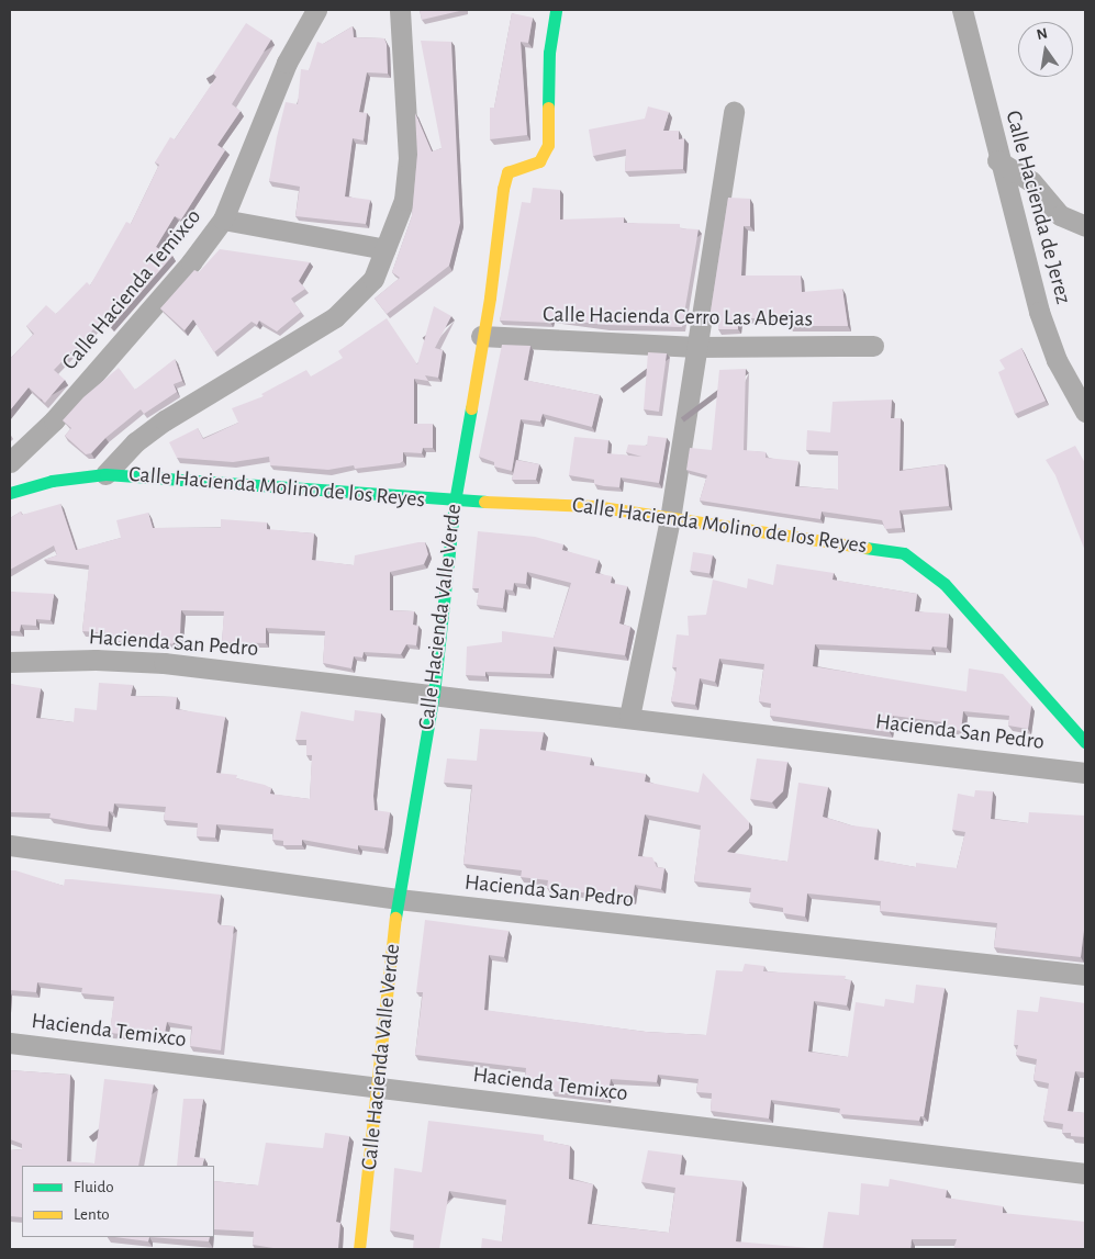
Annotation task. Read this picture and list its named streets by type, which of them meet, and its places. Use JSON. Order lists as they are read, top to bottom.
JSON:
{
  "streets": {
    "street": [
      "Calle Hacienda de Jerez",
      "Calle Hacienda Temixco",
      "Calle Hacienda Cerro Las Abejas",
      "Calle Hacienda Molino de los Reyes",
      "Calle Hacienda Valle Verde",
      "Hacienda San Pedro",
      "Hacienda Temixco"
    ]
  },
  "crossings": [
    ["Calle Hacienda Cerro Las Abejas", "Calle Hacienda Valle Verde"],
    ["Calle Hacienda Molino de los Reyes", "Calle Hacienda Valle Verde"],
    ["Calle Hacienda Valle Verde", "Hacienda San Pedro"],
    ["Calle Hacienda Valle Verde", "Hacienda Temixco"]
  ],
  "legend": ["Fluido", "Lento"],
  "north": "top"
}
